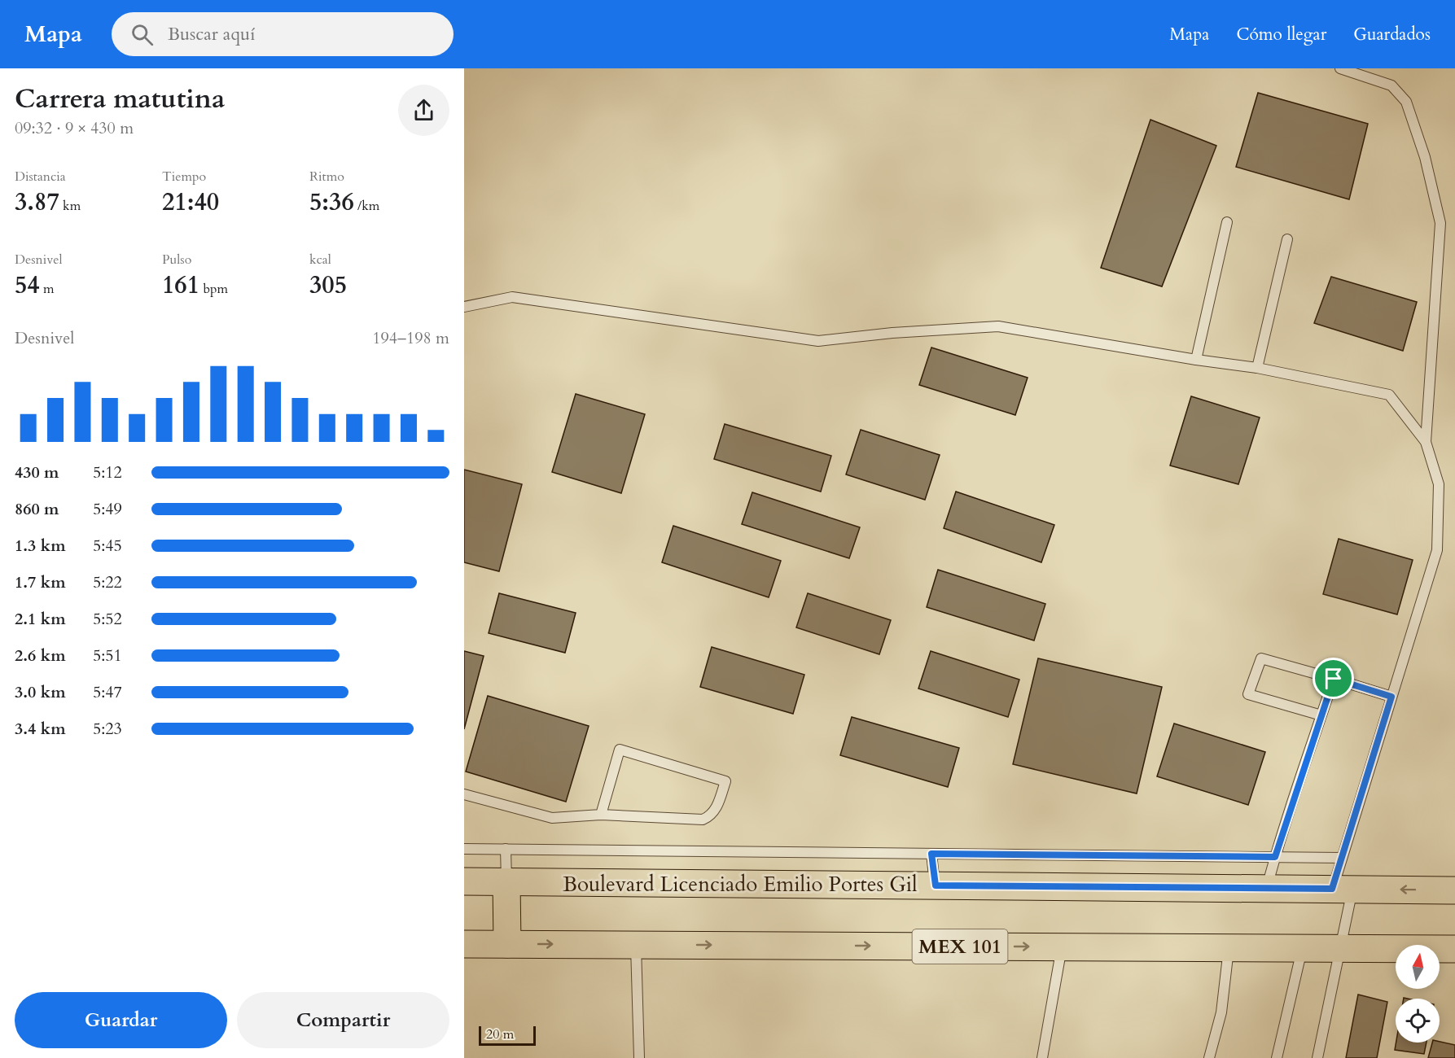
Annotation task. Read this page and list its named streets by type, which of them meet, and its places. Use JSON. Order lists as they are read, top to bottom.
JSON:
{
  "streets": {
    "main road": ["Boulevard Licenciado Emilio Portes Gil", "MEX 101"]
  },
  "scale_bar": "20 m",
  "north": "top",
  "page": {
    "header": "Mapa",
    "search": "Buscar aquí",
    "nav": ["Mapa", "Cómo llegar", "Guardados"],
    "heading": ["Carrera matutina", "09:32 · 9 × 430 m"],
    "stats": [
      ["Distancia", "3.87 km"],
      ["Tiempo", "21:40"],
      ["Ritmo", "5:36 /km"],
      ["Desnivel", "54 m"],
      ["Pulso", "161 bpm"],
      ["kcal", "305"]
    ],
    "chart": ["Desnivel", "194–198 m"],
    "list": [
      {
        "name": "430 m",
        "note": "5:12"
      },
      {
        "name": "860 m",
        "note": "5:49"
      },
      {
        "name": "1.3 km",
        "note": "5:45"
      },
      {
        "name": "1.7 km",
        "note": "5:22"
      },
      {
        "name": "2.1 km",
        "note": "5:52"
      },
      {
        "name": "2.6 km",
        "note": "5:51"
      },
      {
        "name": "3.0 km",
        "note": "5:47"
      },
      {
        "name": "3.4 km",
        "note": "5:23"
      }
    ],
    "buttons": ["Guardar", "Compartir"],
    "scale": "20 m"
  }
}
